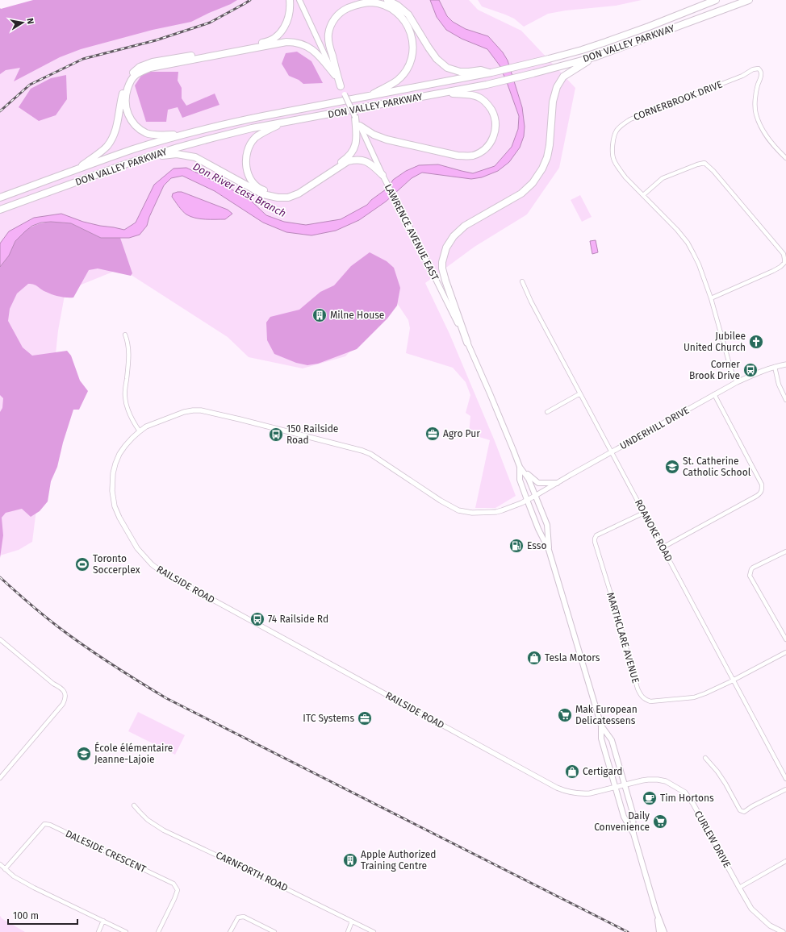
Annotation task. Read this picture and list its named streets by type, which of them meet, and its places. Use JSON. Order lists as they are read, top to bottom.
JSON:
{
  "streets": {
    "highway": ["DON VALLEY PARKWAY"],
    "main road": ["LAWRENCE AVENUE EAST"],
    "street": [
      "CORNERBROOK DRIVE",
      "UNDERHILL DRIVE",
      "ROANOKE ROAD",
      "RAILSIDE ROAD",
      "MARTHCLARE AVENUE",
      "CURLEW DRIVE",
      "DALESIDE CRESCENT",
      "CARNFORTH ROAD"
    ]
  },
  "crossings": [
    ["CORNERBROOK DRIVE", "UNDERHILL DRIVE"],
    ["LAWRENCE AVENUE EAST", "UNDERHILL DRIVE"],
    ["LAWRENCE AVENUE EAST", "RAILSIDE ROAD"],
    ["LAWRENCE AVENUE EAST", "CURLEW DRIVE"],
    ["UNDERHILL DRIVE", "ROANOKE ROAD"],
    ["UNDERHILL DRIVE", "RAILSIDE ROAD"],
    ["ROANOKE ROAD", "MARTHCLARE AVENUE"],
    ["RAILSIDE ROAD", "CURLEW DRIVE"]
  ],
  "water": ["Don River East Branch"],
  "places": {
    "building": ["Milne House", "Apple Authorized Training Centre"],
    "church": ["Jubilee United Church"],
    "bus stop": ["Corner Brook Drive", "150 Railside Road", "74 Railside Rd"],
    "office": ["Agro Pur", "ITC Systems"],
    "school or university": ["St. Catherine Catholic School", "École élémentaire Jeanne-Lajoie"],
    "fuel station": ["Esso"],
    "sports": ["Toronto Soccerplex"],
    "shop": ["Tesla Motors", "Certigard"],
    "supermarket": ["Mak European Delicatessens", "Daily Convenience"],
    "cafe": ["Tim Hortons"]
  },
  "scale_bar": "100 m",
  "north": "right"
}
